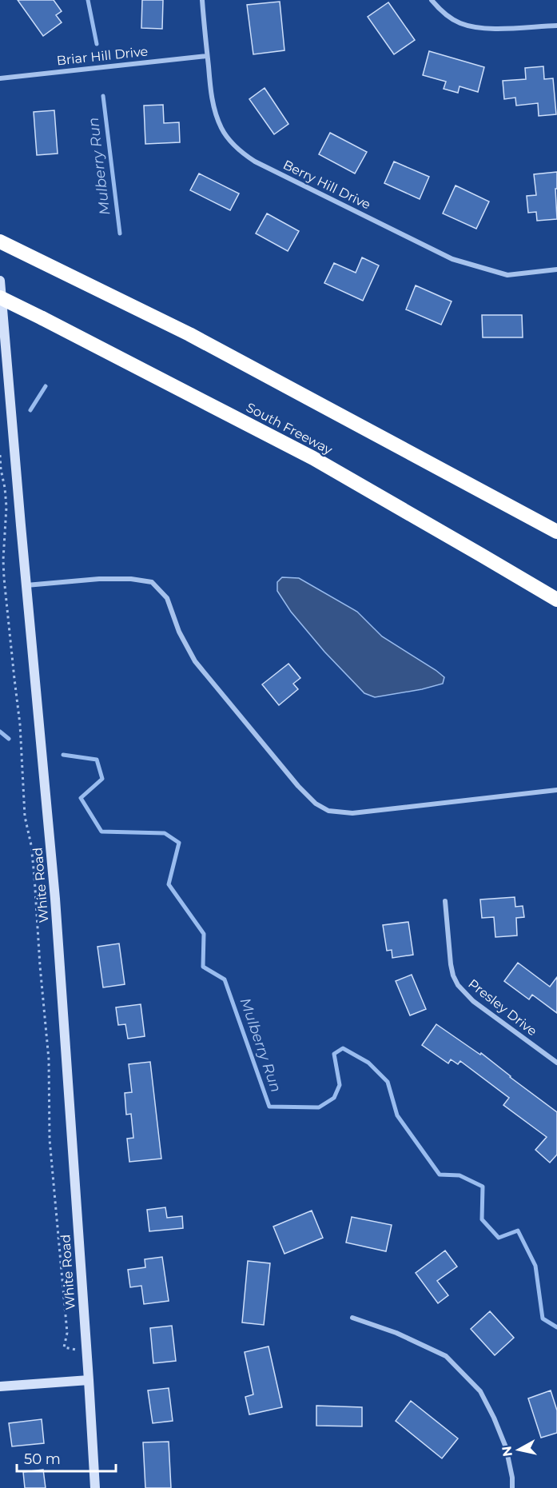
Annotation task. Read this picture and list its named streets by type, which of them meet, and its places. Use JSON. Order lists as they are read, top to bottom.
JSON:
{
  "streets": {
    "highway": ["South Freeway"],
    "street": [
      "Briar Hill Drive",
      "Berry Hill Drive",
      "White Road",
      "Presley Drive"
    ]
  },
  "crossings": [
    ["Briar Hill Drive", "Berry Hill Drive"]
  ],
  "water": ["Mulberry Run"],
  "scale_bar": "50 m",
  "north": "left"
}
